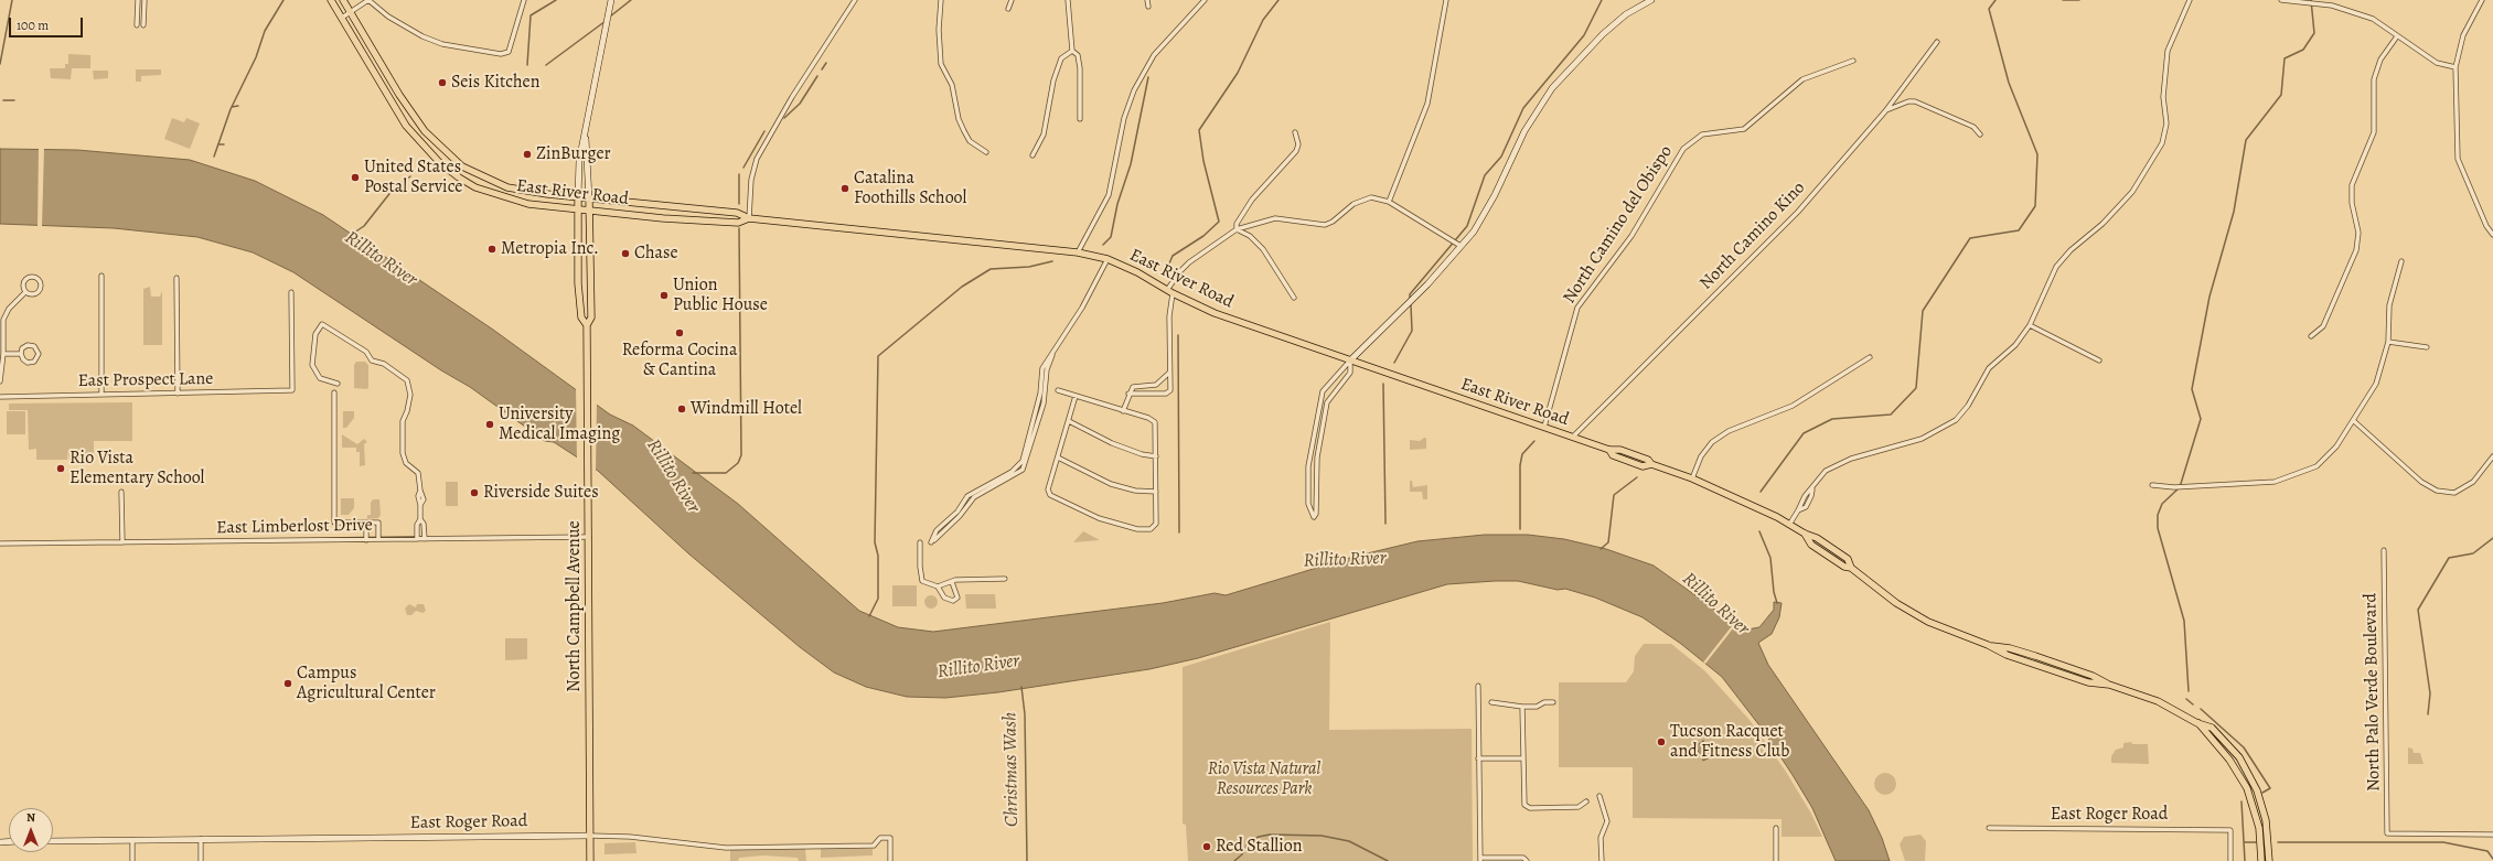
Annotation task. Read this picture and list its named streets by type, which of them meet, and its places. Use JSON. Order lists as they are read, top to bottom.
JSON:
{
  "streets": {
    "main road": ["East River Road", "North Campbell Avenue"],
    "street": [
      "North Camino del Obispo",
      "North Camino Kino",
      "East Prospect Lane",
      "East Limberlost Drive",
      "North Palo Verde Boulevard",
      "East Roger Road"
    ]
  },
  "crossings": [
    ["East River Road", "North Camino del Obispo"],
    ["East River Road", "North Camino Kino"],
    ["East River Road", "North Campbell Avenue"],
    ["East Limberlost Drive", "North Campbell Avenue"],
    ["North Campbell Avenue", "East Roger Road"]
  ],
  "water": ["Rillito River", "Christmas Wash"],
  "parks": ["Rio Vista Natural Resources Park"],
  "places": [
    "Seis Kitchen",
    "ZinBurger",
    "United States Postal Service",
    "Catalina Foothills School",
    "Metropia Inc.",
    "Chase",
    "Union Public House",
    "Reforma Cocina & Cantina",
    "Windmill Hotel",
    "University Medical Imaging",
    "Rio Vista Elementary School",
    "Riverside Suites",
    "Campus Agricultural Center",
    "Tucson Racquet and Fitness Club",
    "Red Stallion"
  ],
  "scale_bar": "100 m",
  "north": "top"
}
